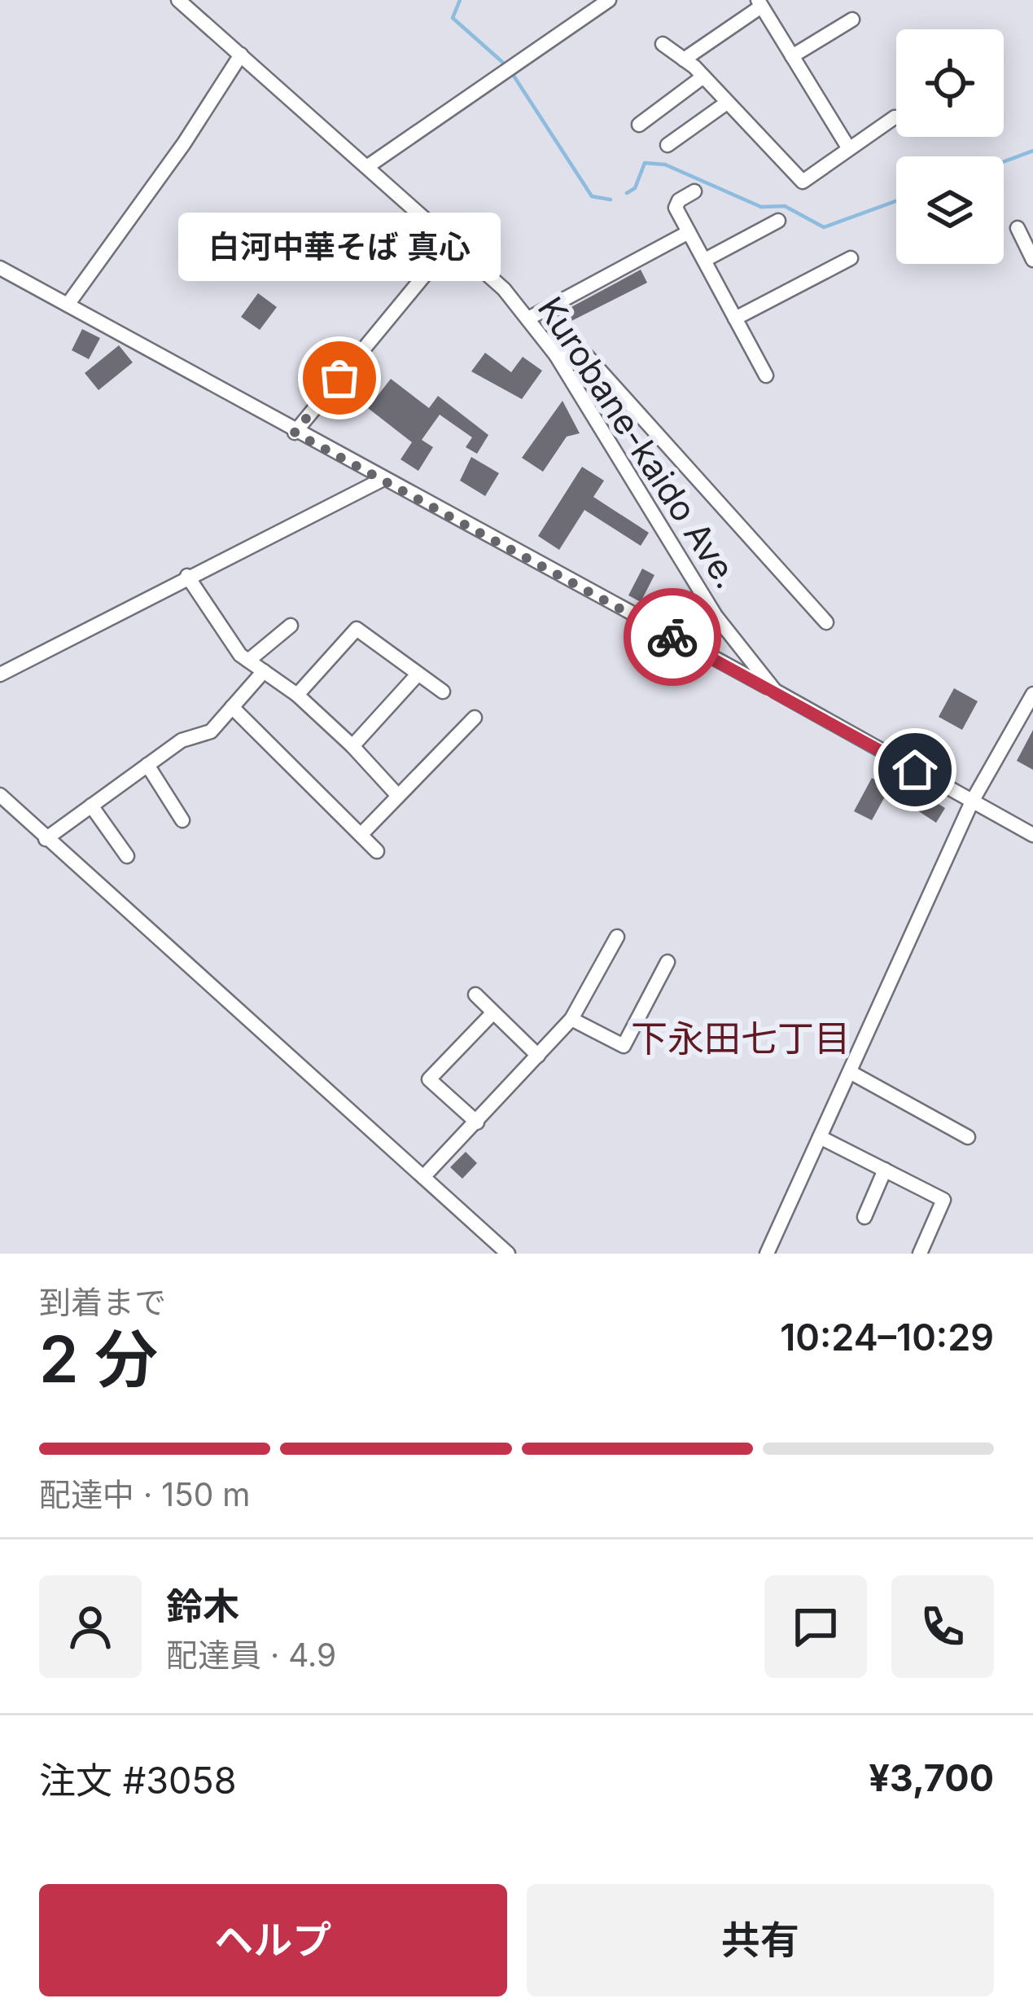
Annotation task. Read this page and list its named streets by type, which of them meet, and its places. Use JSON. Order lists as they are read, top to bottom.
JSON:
{
  "streets": {
    "street": ["Kurobane-kaido Ave."]
  },
  "districts": ["下永田七丁目"],
  "places": ["白河中華そば 真心"],
  "page": {
    "bubble": "白河中華そば 真心",
    "heading": ["2 分", "到着まで", "10:24–10:29"],
    "panel": [
      "鈴木",
      "配達員 · 4.9",
      "注文 #3058",
      "¥3,700"
    ],
    "bar": "配達中 · 150 m",
    "buttons": ["ヘルプ", "共有"]
  }
}
